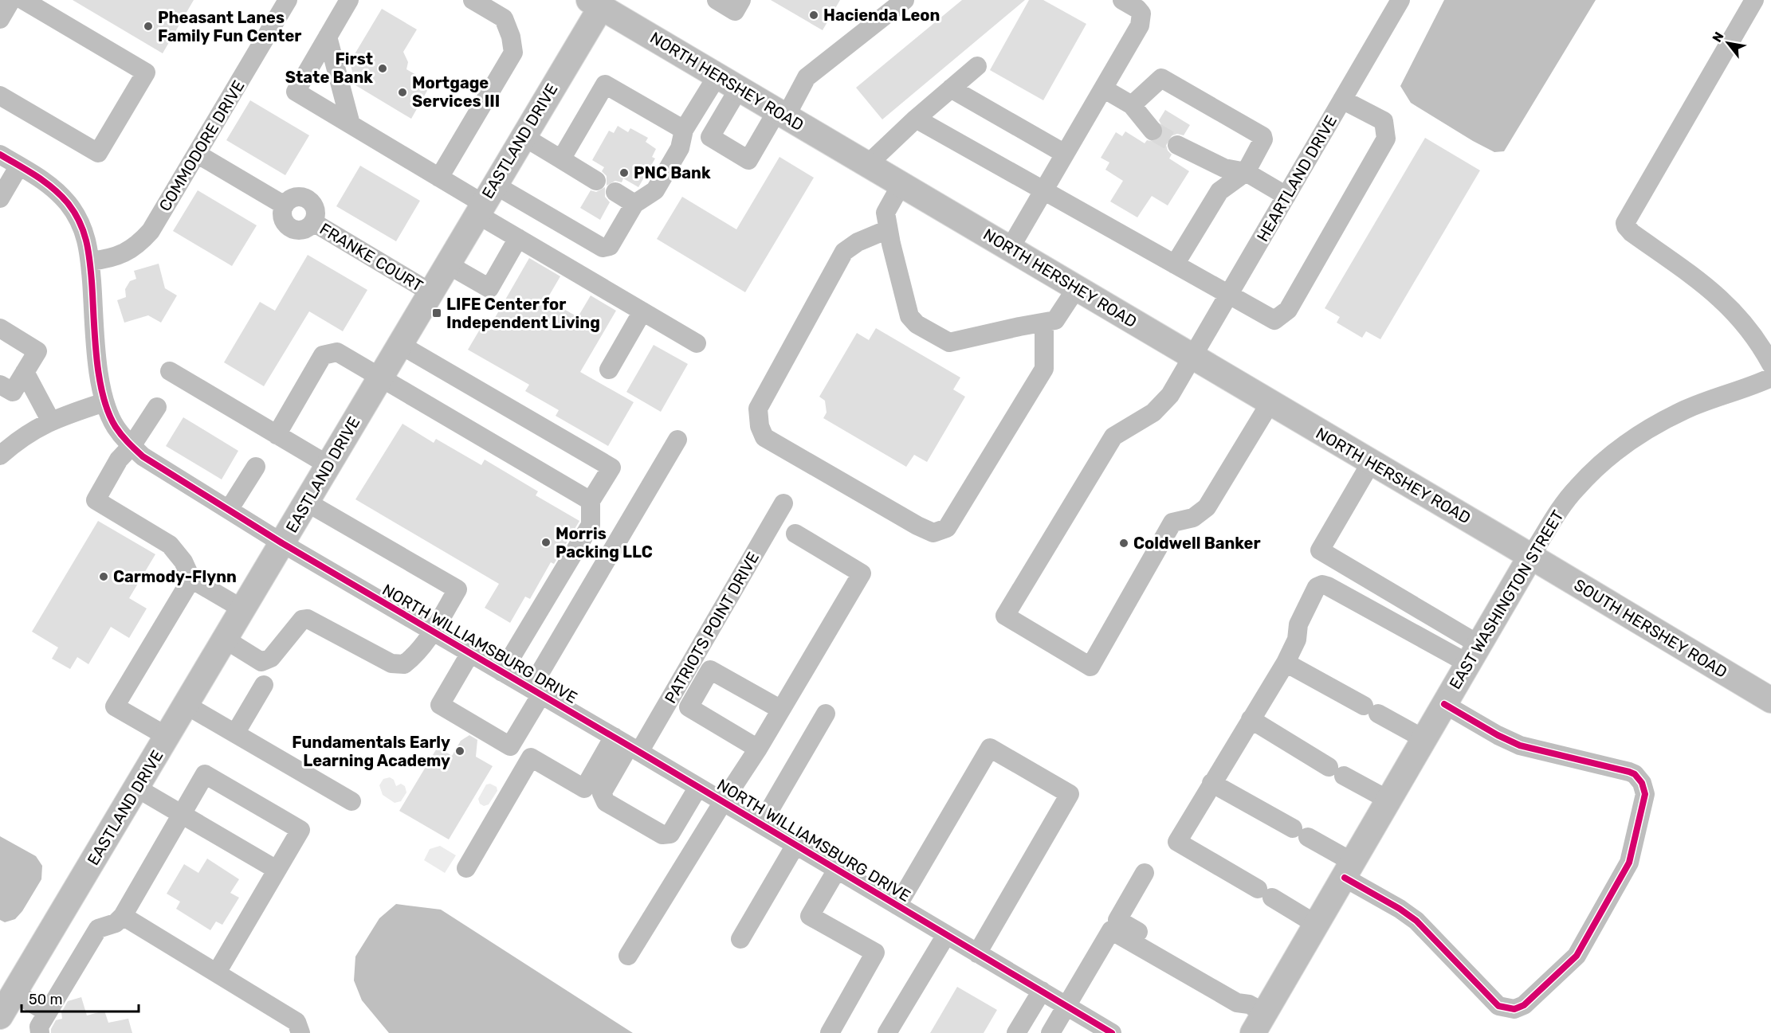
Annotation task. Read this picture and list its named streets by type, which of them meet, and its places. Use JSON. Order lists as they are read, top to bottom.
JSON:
{
  "streets": {
    "main road": [
      "NORTH HERSHEY ROAD",
      "EASTLAND DRIVE",
      "EAST WASHINGTON STREET",
      "SOUTH HERSHEY ROAD"
    ],
    "street": [
      "COMMODORE DRIVE",
      "HEARTLAND DRIVE",
      "FRANKE COURT",
      "PATRIOTS POINT DRIVE",
      "NORTH WILLIAMSBURG DRIVE"
    ]
  },
  "crossings": [
    ["NORTH HERSHEY ROAD", "EASTLAND DRIVE"],
    ["NORTH HERSHEY ROAD", "HEARTLAND DRIVE"],
    ["NORTH HERSHEY ROAD", "EAST WASHINGTON STREET"],
    ["NORTH HERSHEY ROAD", "SOUTH HERSHEY ROAD"],
    ["EASTLAND DRIVE", "FRANKE COURT"],
    ["EASTLAND DRIVE", "NORTH WILLIAMSBURG DRIVE"],
    ["COMMODORE DRIVE", "FRANKE COURT"],
    ["COMMODORE DRIVE", "NORTH WILLIAMSBURG DRIVE"],
    ["EAST WASHINGTON STREET", "SOUTH HERSHEY ROAD"],
    ["PATRIOTS POINT DRIVE", "NORTH WILLIAMSBURG DRIVE"]
  ],
  "places": {
    "other": [
      "Hacienda Leon",
      "Pheasant Lanes Family Fun Center",
      "First State Bank",
      "Mortgage Services III",
      "PNC Bank",
      "Morris Packing LLC",
      "Coldwell Banker",
      "Carmody-Flynn",
      "Fundamentals Early Learning Academy"
    ],
    "transit": ["LIFE Center for Independent Living"]
  },
  "scale_bar": "50 m",
  "north": "top left"
}
